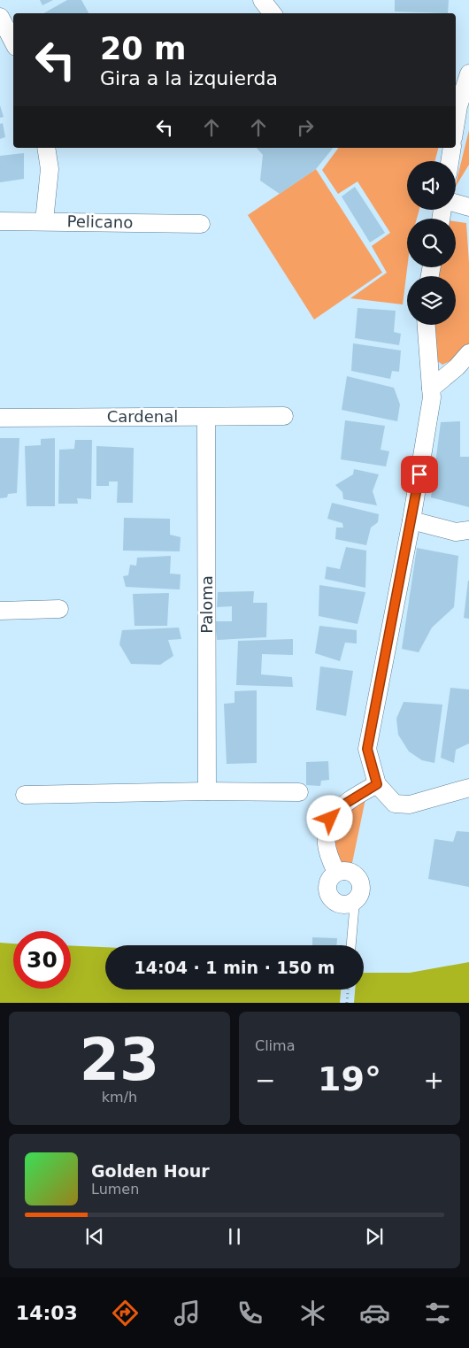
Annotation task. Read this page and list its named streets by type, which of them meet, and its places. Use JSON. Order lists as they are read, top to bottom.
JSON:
{
  "streets": {
    "street": ["Pelicano", "Cardenal", "Paloma"]
  },
  "crossings": [
    ["Cardenal", "Paloma"]
  ],
  "page": {
    "turn": ["20 m", "Gira a la izquierda"],
    "limit": "30",
    "trip": "14:04 · 1 min · 150 m",
    "tile": [
      ["23", "km/h"],
      "Clima"
    ],
    "heat": ["−", "19°", "+"],
    "song": ["Golden Hour", "Lumen"],
    "tabs": "14:03"
  }
}
